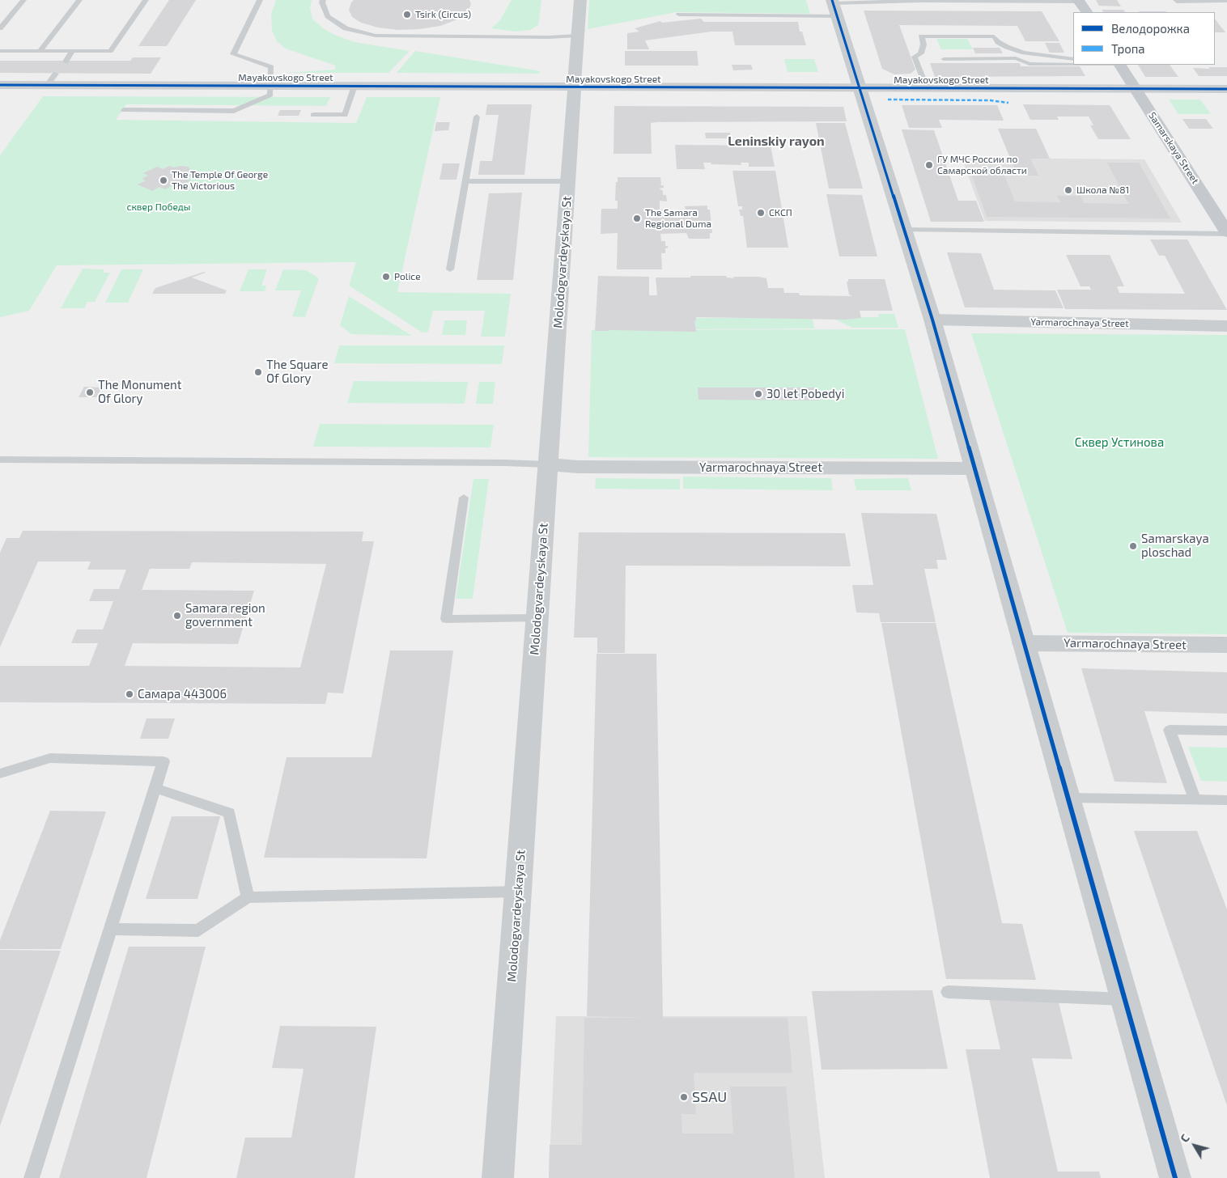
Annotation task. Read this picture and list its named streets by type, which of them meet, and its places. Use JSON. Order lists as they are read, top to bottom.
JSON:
{
  "streets": {
    "main road": ["Samarskaya Street"],
    "street": ["Mayakovskogo Street", "Molodogvardeyskaya St", "Yarmarochnaya Street"]
  },
  "crossings": [
    ["Mayakovskogo Street", "Samarskaya Street"],
    ["Mayakovskogo Street", "Molodogvardeyskaya St"],
    ["Molodogvardeyskaya St", "Yarmarochnaya Street"]
  ],
  "districts": ["Leninskiy rayon"],
  "parks": ["сквер Победы", "Сквер Устинова"],
  "places": [
    "Tsirk (Circus)",
    "ГУ МЧС России по Самарской области",
    "The Temple Of George The Victorious",
    "Школа №81",
    "СКСП",
    "The Samara Regional Duma",
    "Police",
    "The Square Of Glory",
    "The Monument Of Glory",
    "30 let Pobedyi",
    "Samarskaya ploschad",
    "Samara region government",
    "Самара 443006",
    "SSAU"
  ],
  "legend": ["Велодорожка", "Тропа"],
  "north": "top left"
}
